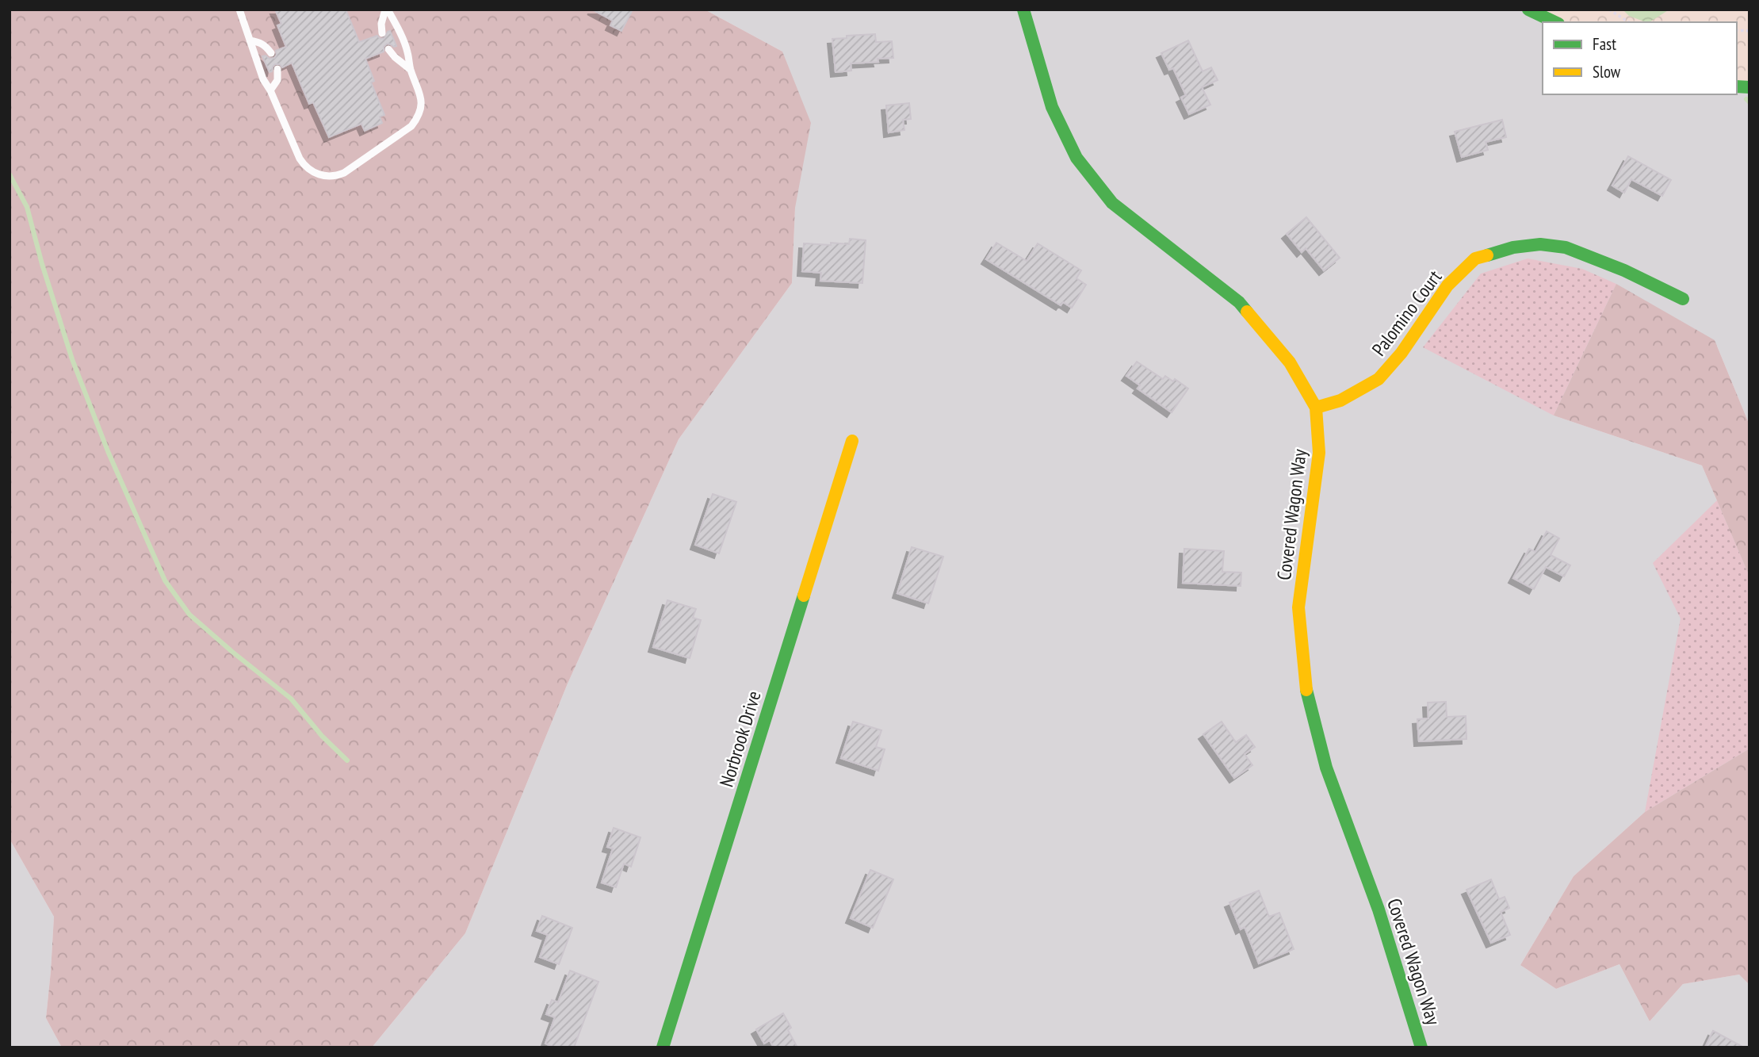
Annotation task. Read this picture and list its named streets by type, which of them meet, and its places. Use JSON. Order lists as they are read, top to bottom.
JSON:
{
  "streets": {
    "street": ["Palomino Court", "Covered Wagon Way", "Norbrook Drive"]
  },
  "crossings": [
    ["Palomino Court", "Covered Wagon Way"]
  ],
  "legend": ["Fast", "Slow"]
}
